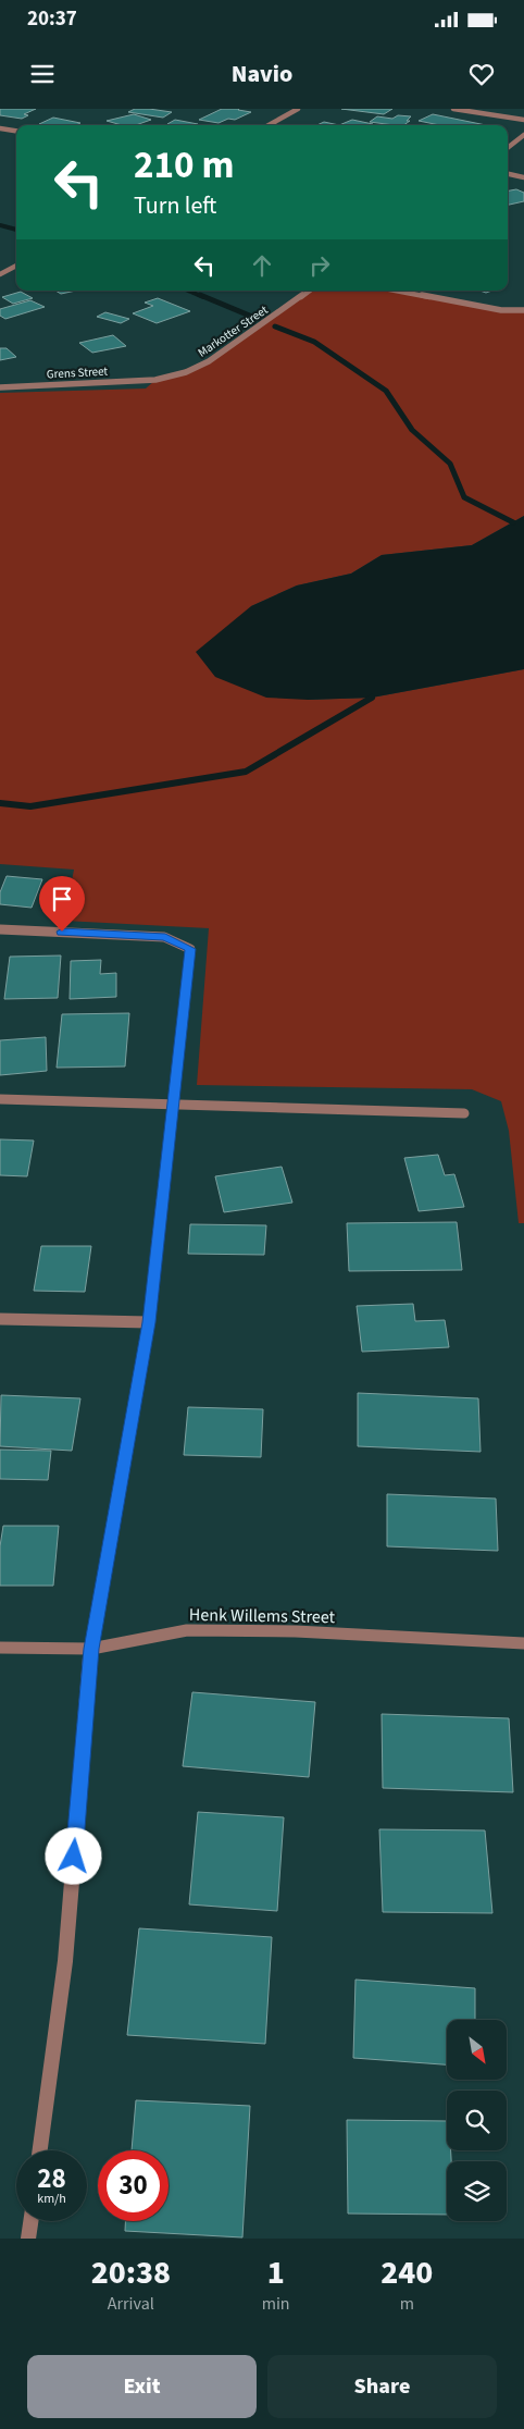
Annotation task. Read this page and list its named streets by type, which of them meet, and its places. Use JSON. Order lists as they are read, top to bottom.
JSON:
{
  "streets": {
    "street": ["Markotter Street", "Grens Street", "Henk Willems Street"]
  },
  "crossings": [
    ["Markotter Street", "Grens Street"]
  ],
  "north": "bottom right",
  "page": {
    "status": "20:37",
    "header": "Navio",
    "turn": ["210 m", "Turn left"],
    "speed": "28 km/h",
    "limit": "30",
    "eta": [
      "20:38",
      "Arrival",
      "1",
      "min",
      "240",
      "m"
    ],
    "buttons": ["Exit", "Share"]
  }
}
